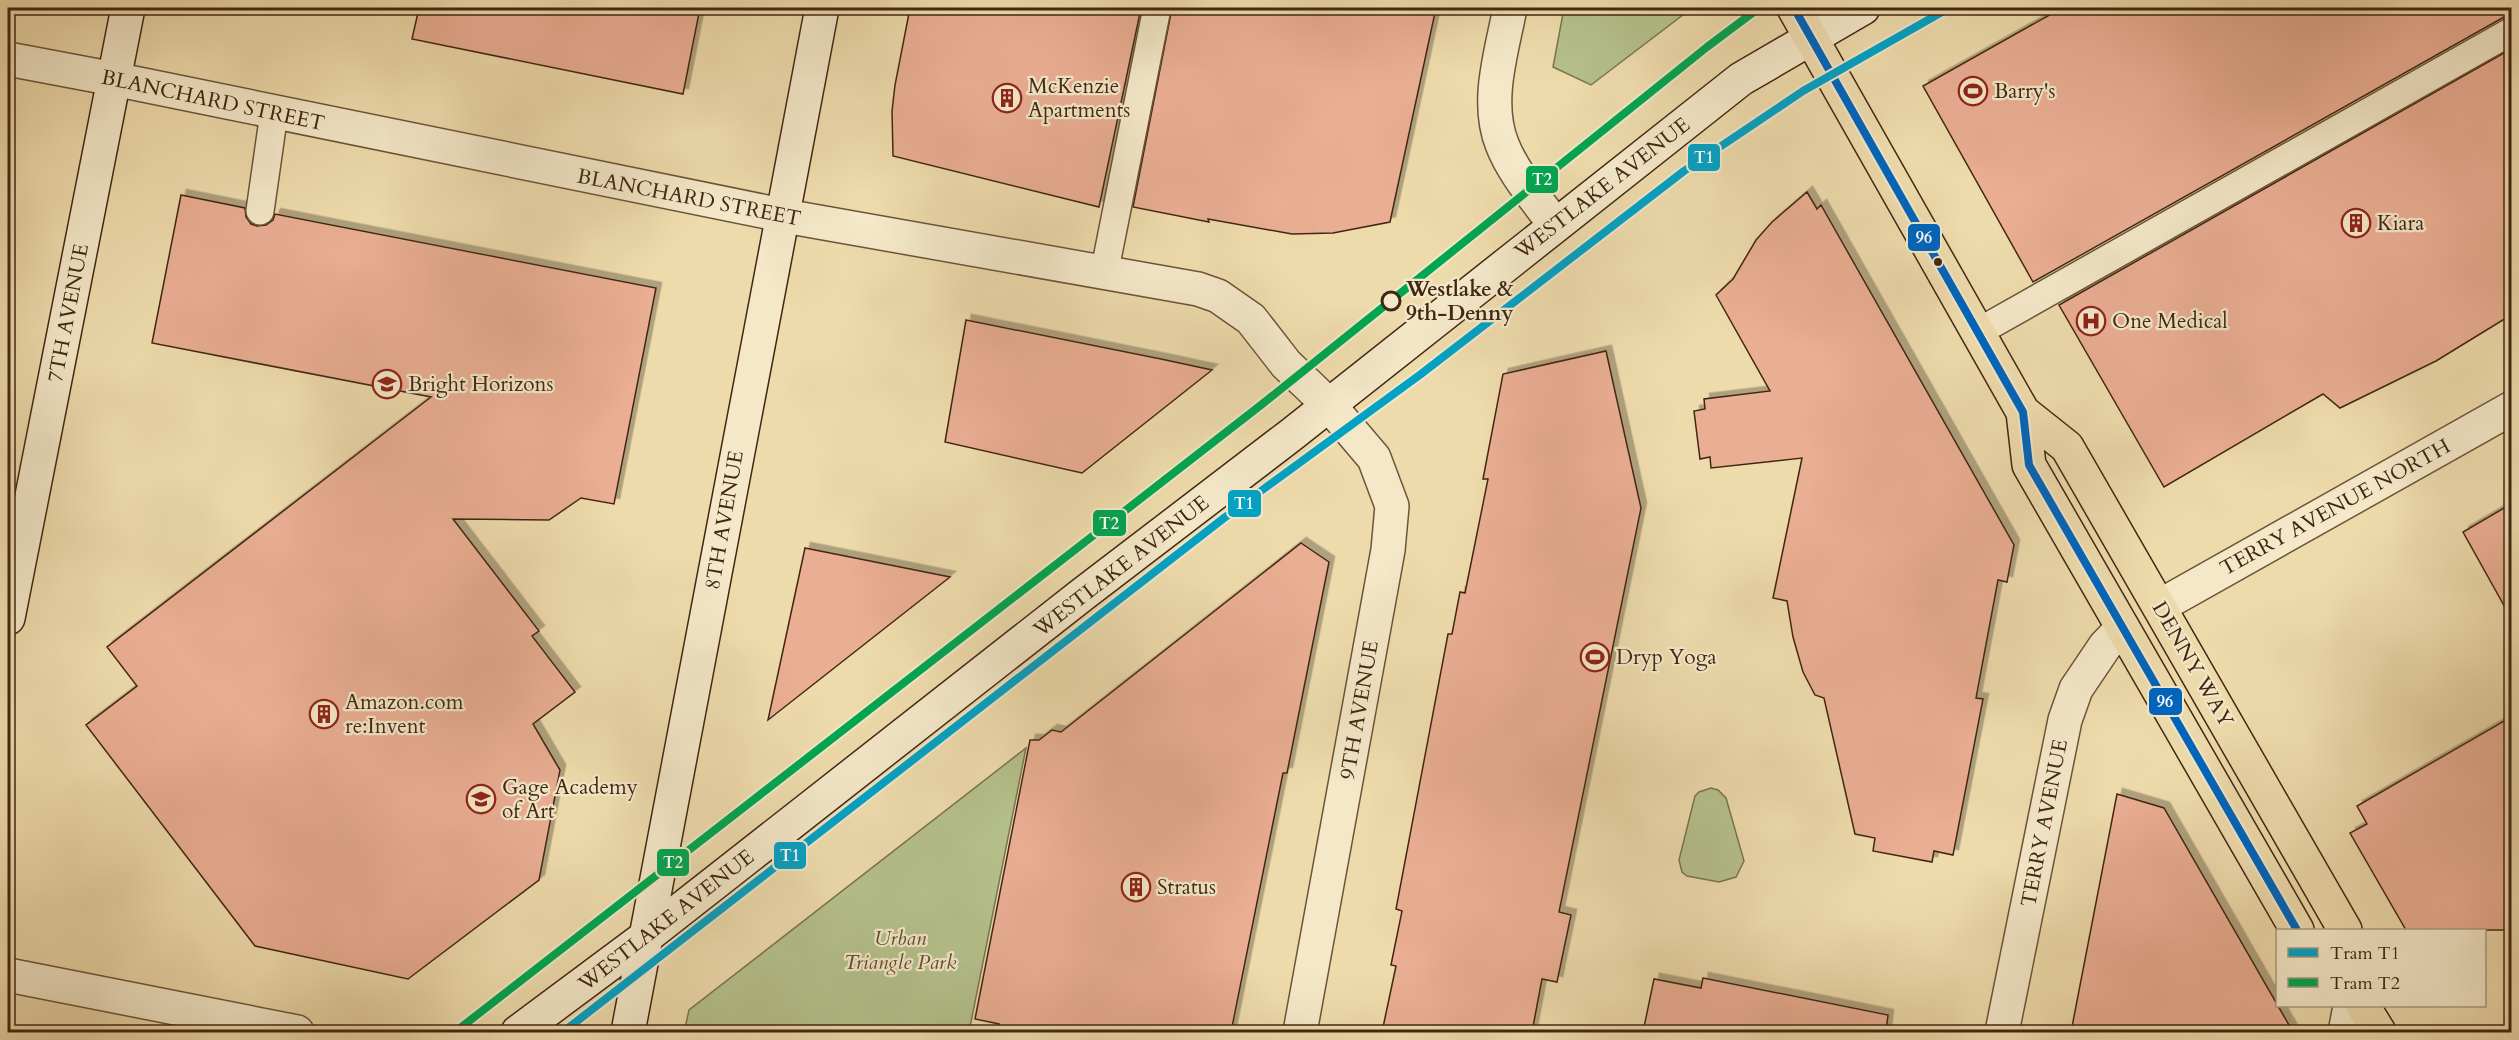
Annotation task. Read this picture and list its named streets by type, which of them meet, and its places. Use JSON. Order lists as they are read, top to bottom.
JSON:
{
  "streets": {
    "main road": ["DENNY WAY"],
    "street": [
      "BLANCHARD STREET",
      "WESTLAKE AVENUE",
      "7TH AVENUE",
      "TERRY AVENUE NORTH",
      "8TH AVENUE",
      "9TH AVENUE",
      "TERRY AVENUE"
    ]
  },
  "crossings": [
    ["BLANCHARD STREET", "WESTLAKE AVENUE"],
    ["BLANCHARD STREET", "7TH AVENUE"],
    ["BLANCHARD STREET", "8TH AVENUE"],
    ["BLANCHARD STREET", "9TH AVENUE"],
    ["WESTLAKE AVENUE", "8TH AVENUE"],
    ["WESTLAKE AVENUE", "DENNY WAY"],
    ["WESTLAKE AVENUE", "9TH AVENUE"],
    ["TERRY AVENUE NORTH", "DENNY WAY"],
    ["DENNY WAY", "TERRY AVENUE"]
  ],
  "parks": ["Urban Triangle Park"],
  "places": {
    "sports": ["Barry's", "Dryp Yoga"],
    "building": [
      "McKenzie Apartments",
      "Kiara",
      "Amazon.com re:Invent",
      "Stratus"
    ],
    "other": ["Westlake & 9th-Denny"],
    "hospital": ["One Medical"],
    "school or university": ["Bright Horizons", "Gage Academy of Art"]
  },
  "lines": ["tram line T1", "tram line T2", "transit line 96"],
  "legend": ["Tram T1", "Tram T2"]
}
